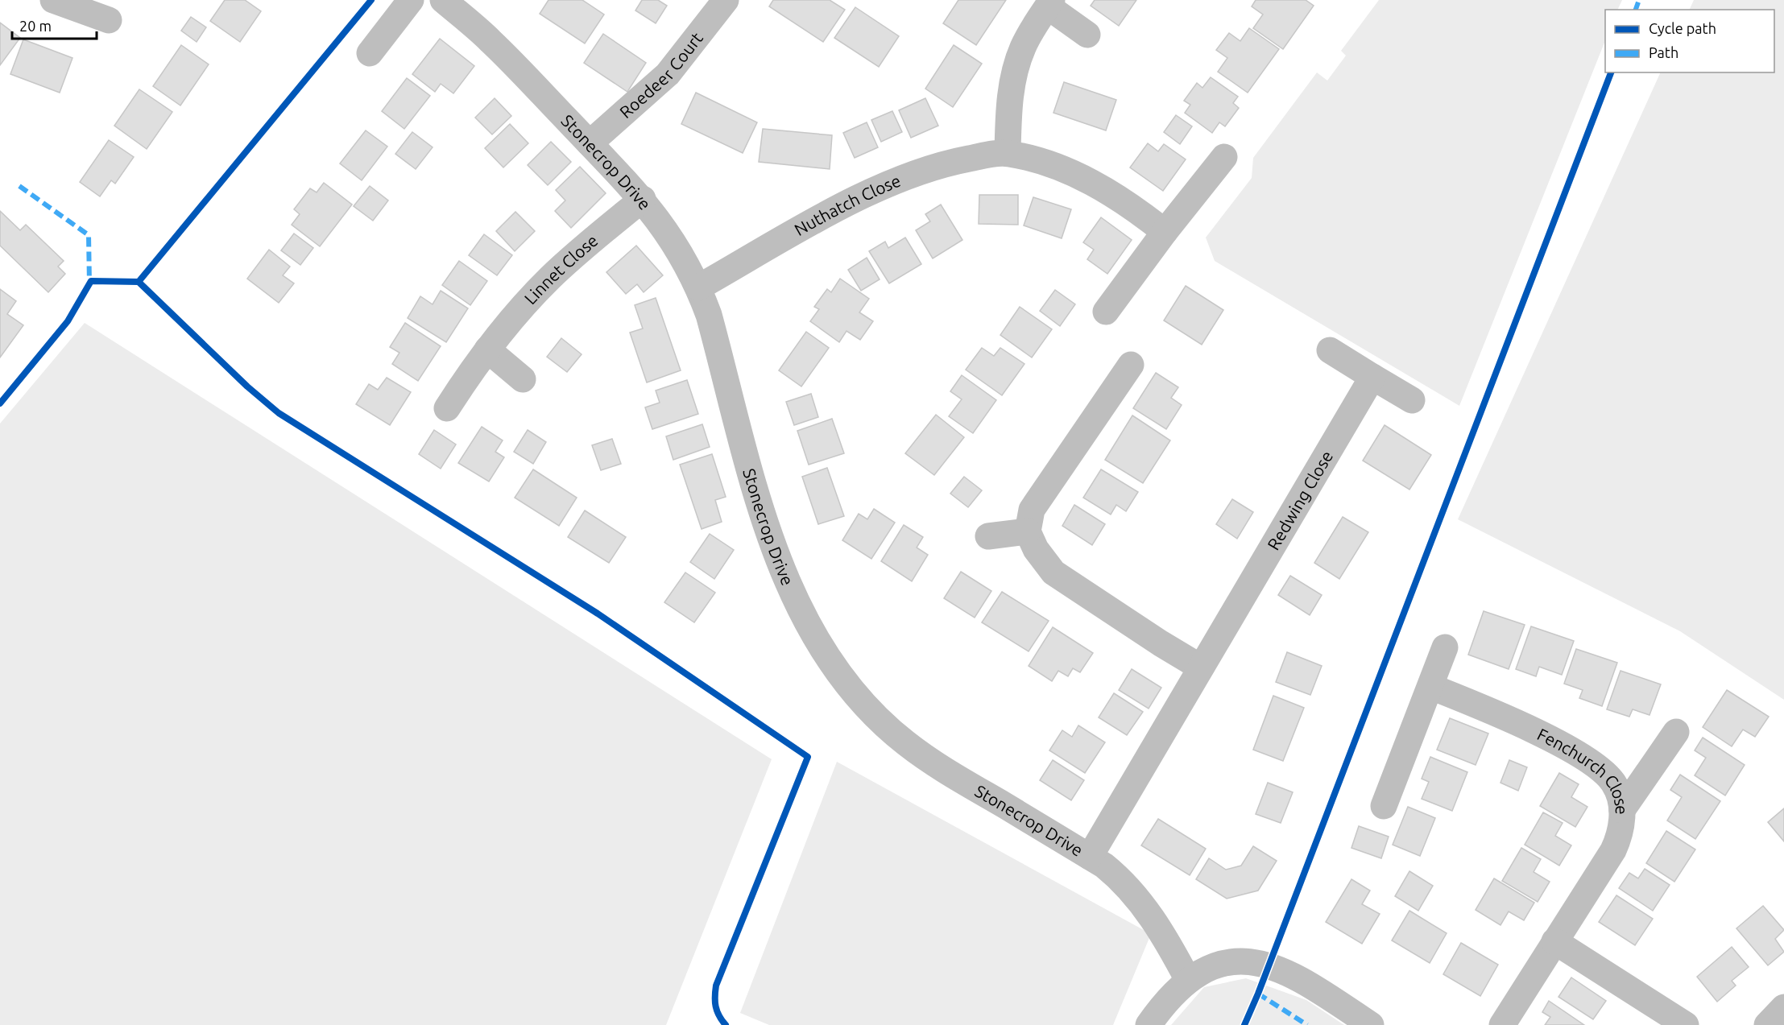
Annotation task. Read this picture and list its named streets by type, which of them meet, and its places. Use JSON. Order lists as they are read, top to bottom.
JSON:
{
  "streets": {
    "street": [
      "Roedeer Court",
      "Stonecrop Drive",
      "Nuthatch Close",
      "Linnet Close",
      "Redwing Close",
      "Fenchurch Close"
    ]
  },
  "crossings": [
    ["Roedeer Court", "Stonecrop Drive"],
    ["Stonecrop Drive", "Nuthatch Close"],
    ["Stonecrop Drive", "Linnet Close"],
    ["Stonecrop Drive", "Redwing Close"]
  ],
  "legend": ["Cycle path", "Path"],
  "scale_bar": "20 m"
}
